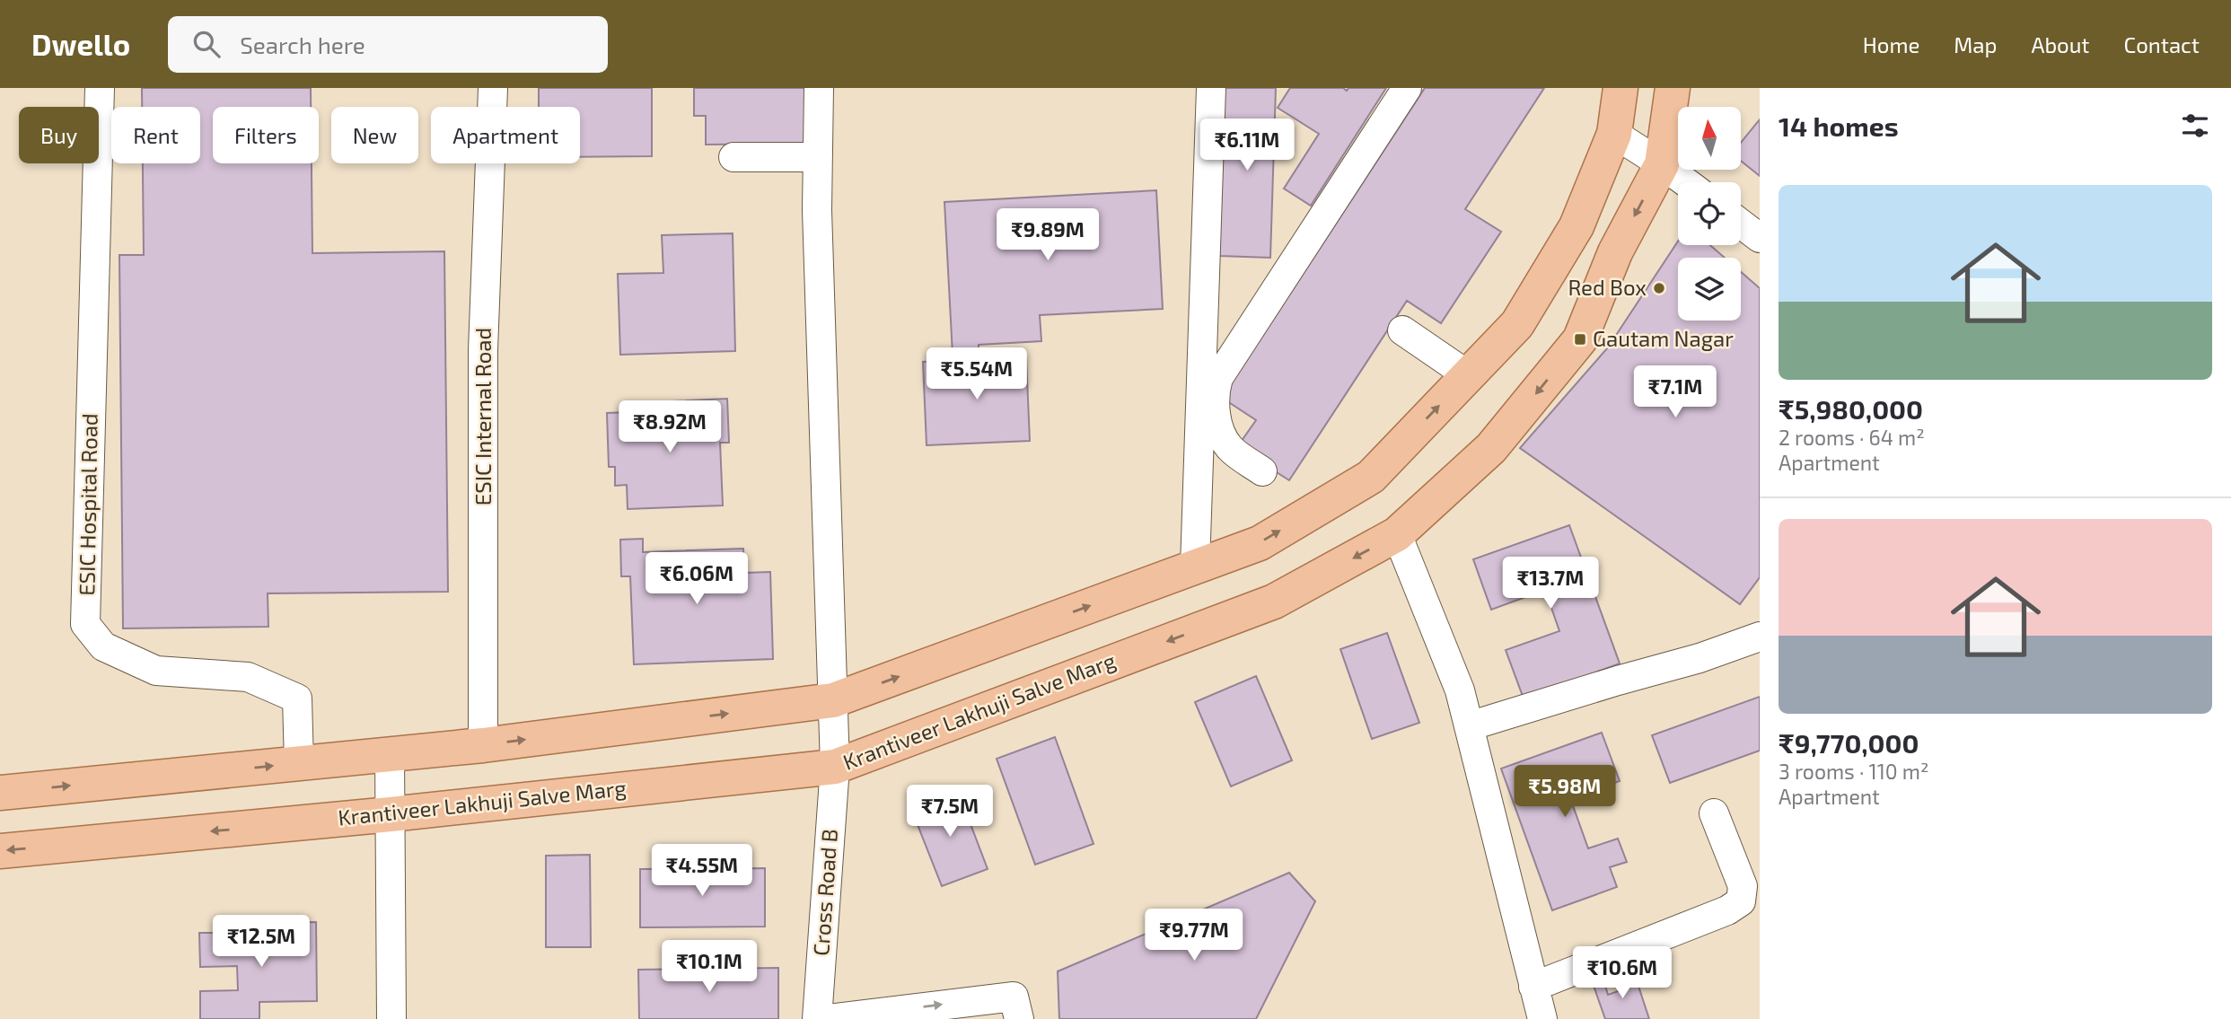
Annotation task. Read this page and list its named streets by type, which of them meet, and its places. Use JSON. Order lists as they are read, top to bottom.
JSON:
{
  "streets": {
    "main road": ["Krantiveer Lakhuji Salve Marg"],
    "street": ["ESIC Internal Road", "ESIC Hospital Road", "Cross Road B"]
  },
  "crossings": [
    ["Krantiveer Lakhuji Salve Marg", "Cross Road B"]
  ],
  "places": {
    "other": ["Red Box"],
    "transit": ["Gautam Nagar"]
  },
  "north": "top",
  "page": {
    "header": "Dwello",
    "search": "Search here",
    "nav": [
      "Home",
      "Map",
      "About",
      "Contact"
    ],
    "heading": "14 homes",
    "chip": [
      "Buy",
      "Rent",
      "Filters",
      "New",
      "Apartment"
    ],
    "price": [
      "₹6.11M",
      "₹9.89M",
      "₹5.54M",
      "₹7.1M",
      "₹8.92M",
      "₹6.06M",
      "₹13.7M",
      "₹5.98M",
      "₹7.5M",
      "₹4.55M",
      "₹9.77M",
      "₹12.5M",
      "₹10.1M",
      "₹10.6M"
    ],
    "list": [
      {
        "name": "₹5,980,000",
        "note": "2 rooms · 64 m² · Apartment"
      },
      {
        "name": "₹9,770,000",
        "note": "3 rooms · 110 m² · Apartment"
      }
    ]
  }
}
